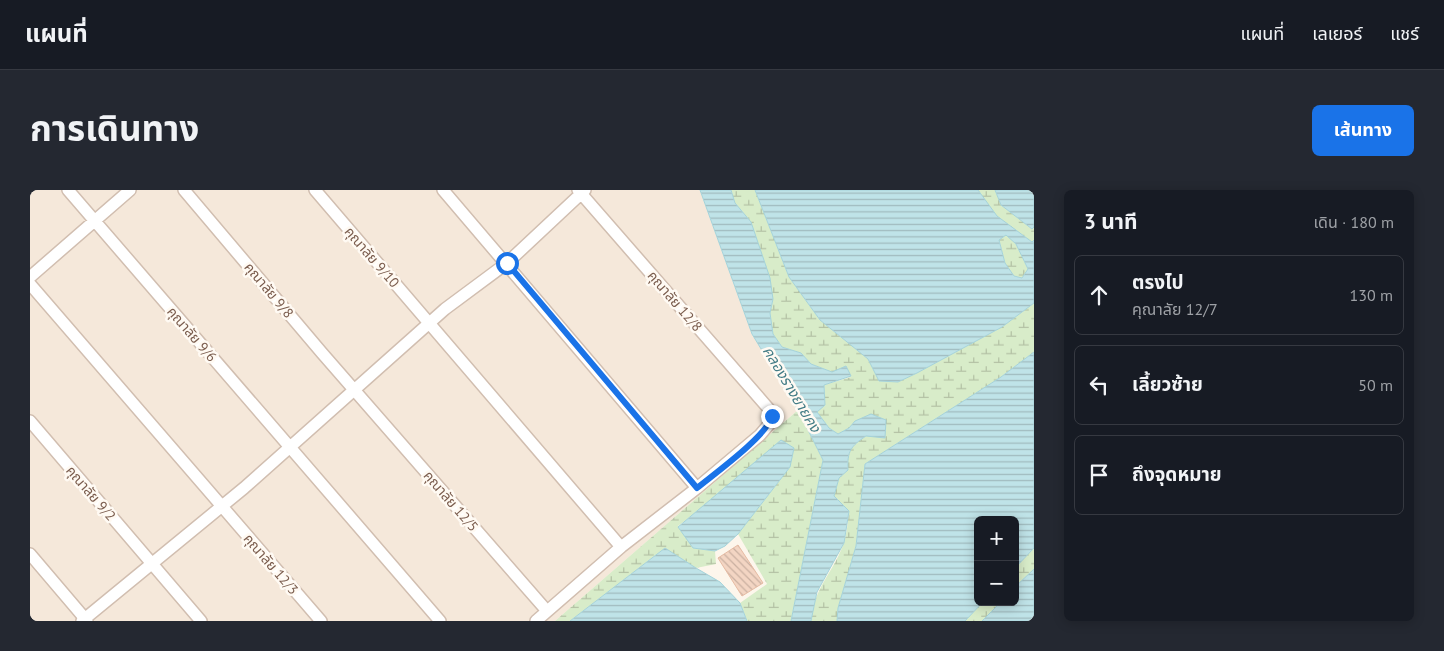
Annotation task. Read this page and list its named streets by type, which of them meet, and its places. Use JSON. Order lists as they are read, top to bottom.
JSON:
{
  "streets": {
    "street": [
      "คุณาลัย 9/10",
      "คุณาลัย 9/8",
      "คุณาลัย 12/8",
      "คุณาลัย 9/6",
      "คุณาลัย 9/2",
      "คุณาลัย 12/5",
      "คุณาลัย 12/3"
    ]
  },
  "crossings": [
    ["คุณาลัย 9/8", "คุณาลัย 12/5"]
  ],
  "water": ["คลองรางยายคง"],
  "page": {
    "header": "แผนที่",
    "nav": ["แผนที่", "เลเยอร์", "แชร์"],
    "title": "การเดินทาง",
    "buttons": "เส้นทาง",
    "heading": ["3 นาที", "เดิน · 180 m"],
    "list": [
      ["ตรงไป", "คุณาลัย 12/7", "130 m"],
      ["เลี้ยวซ้าย", "50 m"],
      "ถึงจุดหมาย"
    ],
    "map_buttons": ["+", "−"]
  }
}
